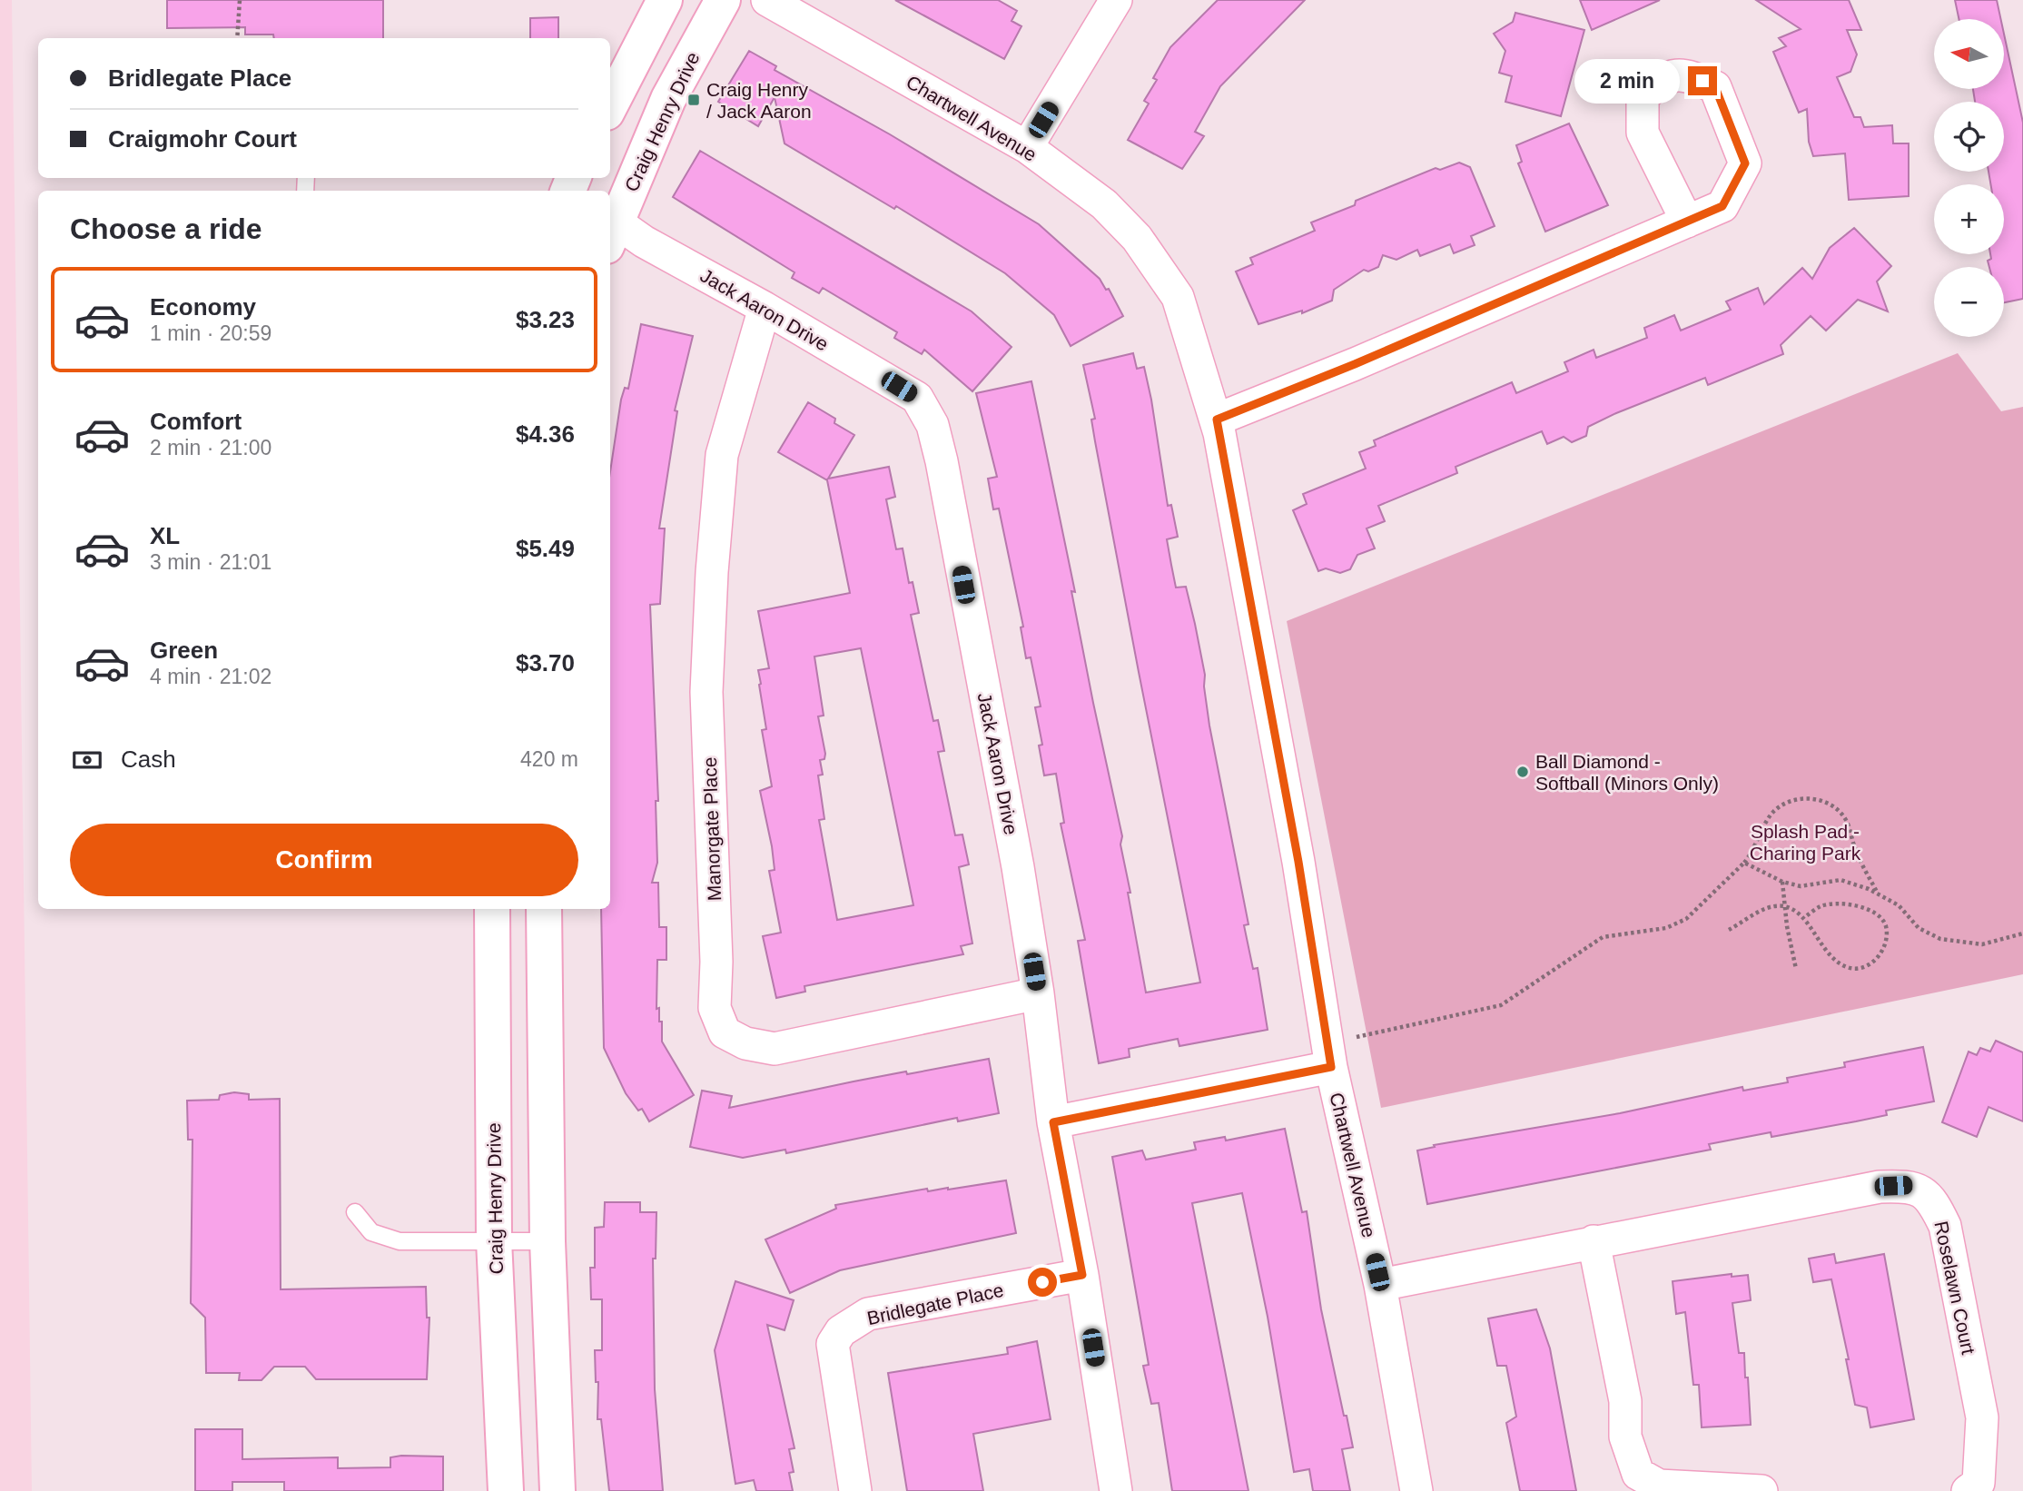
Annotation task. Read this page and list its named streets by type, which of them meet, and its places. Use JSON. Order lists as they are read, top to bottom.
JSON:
{
  "streets": {
    "street": [
      "Chartwell Avenue",
      "Craig Henry Drive",
      "Jack Aaron Drive",
      "Manorgate Place",
      "Roselawn Court",
      "Bridlegate Place"
    ]
  },
  "crossings": [
    ["Chartwell Avenue", "Roselawn Court"],
    ["Craig Henry Drive", "Jack Aaron Drive"],
    ["Jack Aaron Drive", "Manorgate Place"],
    ["Jack Aaron Drive", "Bridlegate Place"]
  ],
  "parks": ["Splash Pad - Charing Park"],
  "places": {
    "transit": ["Craig Henry / Jack Aaron"],
    "other": ["Ball Diamond - Softball (Minors Only)"]
  },
  "north": "left",
  "page": {
    "map_buttons": ["+", "−"],
    "banner": ["Bridlegate Place", "Craigmohr Court"],
    "bubble": "2 min",
    "heading": "Choose a ride",
    "list": [
      {
        "name": "Economy",
        "note": "1 min · 20:59",
        "value": "$3.23"
      },
      {
        "name": "Comfort",
        "note": "2 min · 21:00",
        "value": "$4.36"
      },
      {
        "name": "XL",
        "note": "3 min · 21:01",
        "value": "$5.49"
      },
      {
        "name": "Green",
        "note": "4 min · 21:02",
        "value": "$3.70"
      }
    ],
    "pay": ["Cash", "420 m"],
    "buttons": "Confirm"
  }
}
